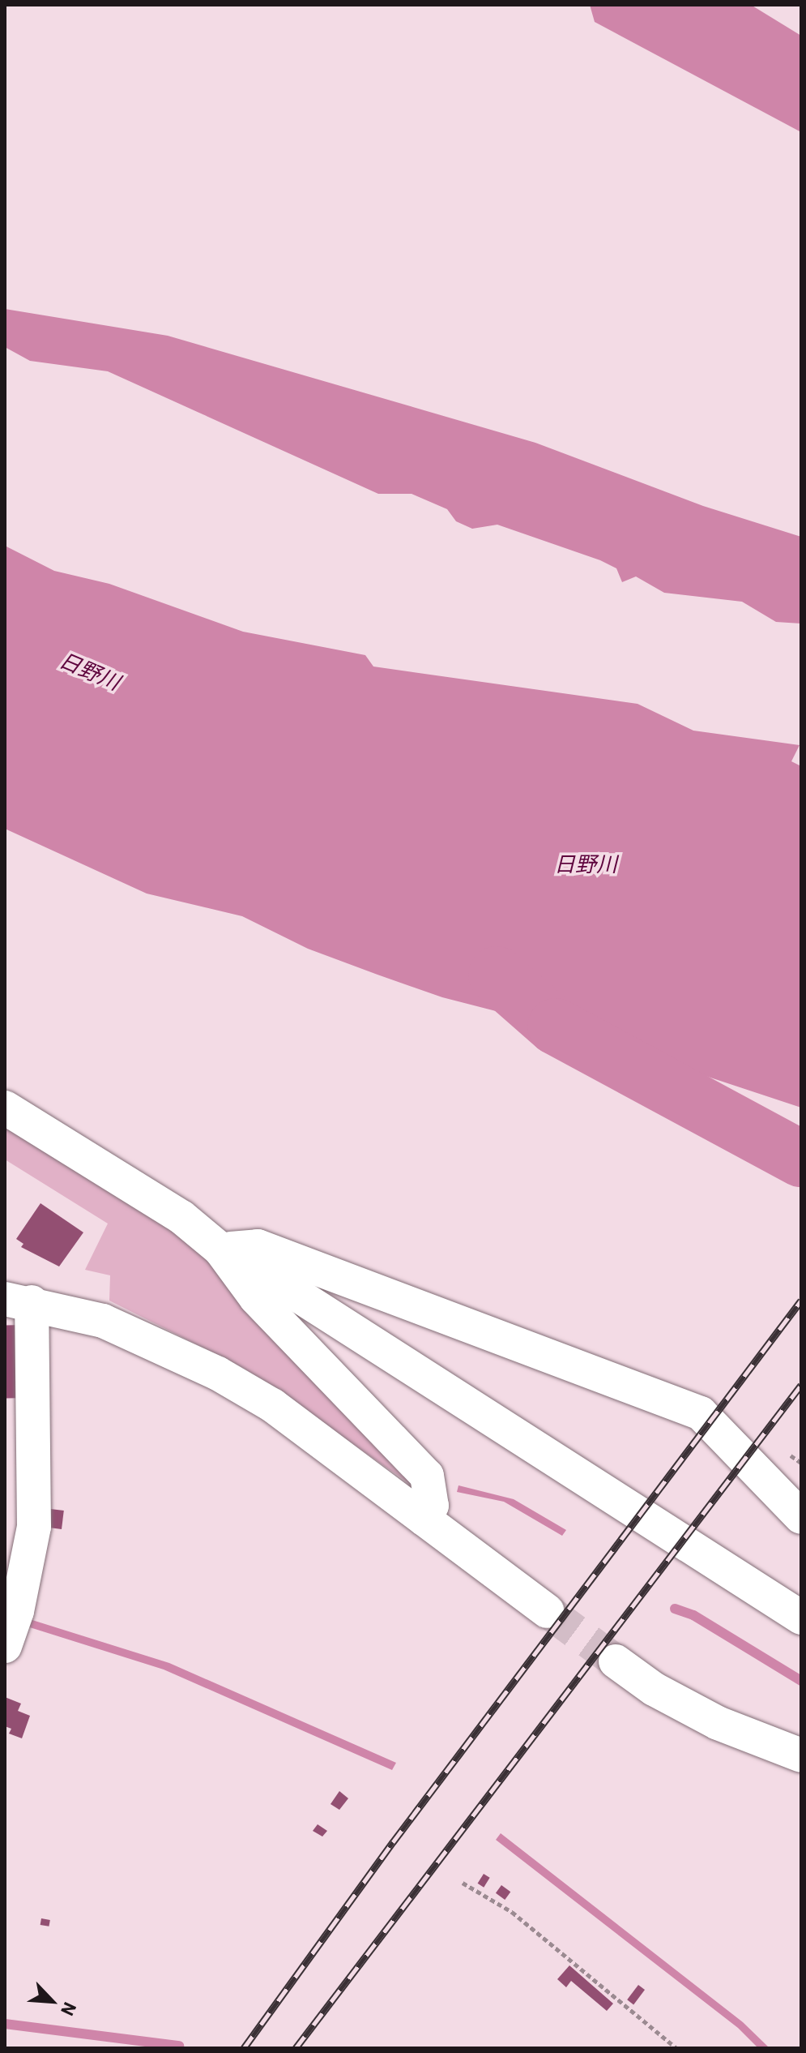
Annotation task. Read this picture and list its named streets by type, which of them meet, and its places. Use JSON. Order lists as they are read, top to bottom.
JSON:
{
  "water": ["日野川"],
  "north": "bottom right"
}
